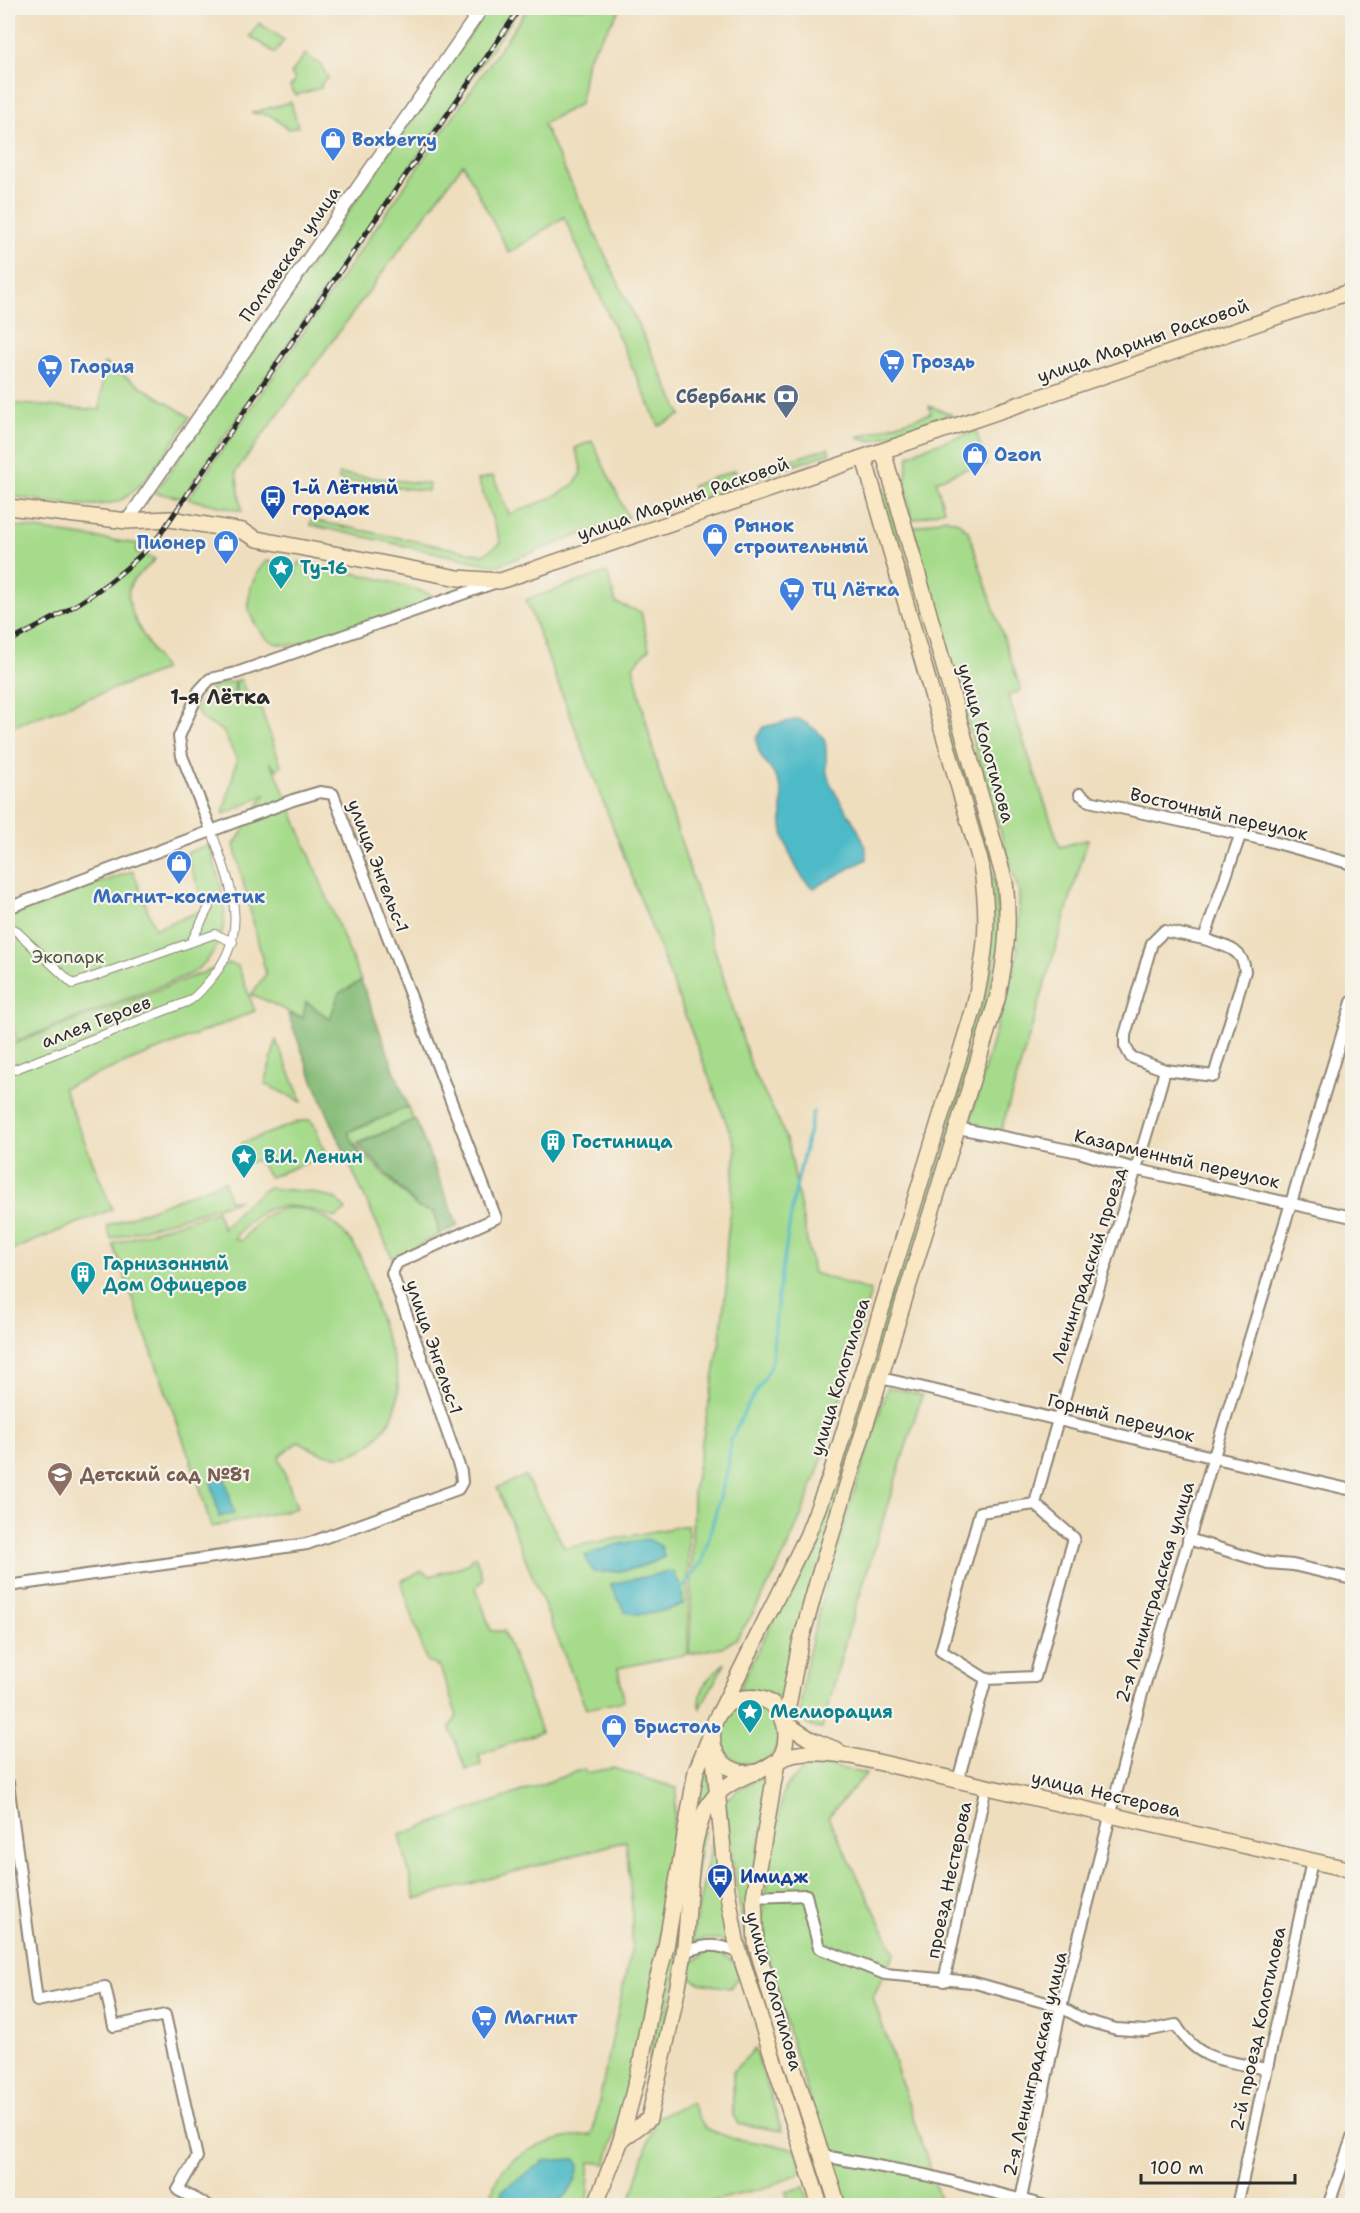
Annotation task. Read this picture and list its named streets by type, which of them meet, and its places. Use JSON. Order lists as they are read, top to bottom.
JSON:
{
  "streets": {
    "main road": ["улица Марины Расковой", "улица Колотилова", "улица Нестерова"],
    "street": [
      "Полтавская улица",
      "Восточный переулок",
      "улица Энгельс-1",
      "аллея Героев",
      "Казарменный переулок",
      "Ленинградский проезд",
      "Горный переулок",
      "2-я Ленинградская улица",
      "проезд Нестерова",
      "2-й проезд Колотилова"
    ]
  },
  "crossings": [
    ["Полтавская улица", "улица Марины Расковой"],
    ["улица Марины Расковой", "улица Колотилова"],
    ["улица Колотилова", "Казарменный переулок"],
    ["улица Колотилова", "Горный переулок"],
    ["улица Колотилова", "улица Нестерова"],
    ["Казарменный переулок", "Ленинградский проезд"],
    ["Казарменный переулок", "2-я Ленинградская улица"],
    ["Ленинградский проезд", "Горный переулок"],
    ["Горный переулок", "2-я Ленинградская улица"],
    ["2-я Ленинградская улица", "улица Нестерова"],
    ["улица Нестерова", "проезд Нестерова"],
    ["улица Нестерова", "2-й проезд Колотилова"]
  ],
  "districts": ["1-я Лётка"],
  "parks": ["Экопарк"],
  "places": {
    "shop": [
      "Boxberry",
      "Ozon",
      "Рынок строительный",
      "Пионер",
      "Магнит-косметик",
      "Бристоль"
    ],
    "supermarket": [
      "Гроздь",
      "Глория",
      "ТЦ Лётка",
      "Магнит"
    ],
    "bank": ["Сбербанк"],
    "bus stop": ["1-й Лётный городок", "Имидж"],
    "place": ["Ту-16", "В.И. Ленин", "Мелиорация"],
    "building": ["Гостиница", "Гарнизонный Дом Офицеров"],
    "school or university": ["Детский сад №81"]
  },
  "scale_bar": "100 m"
}
